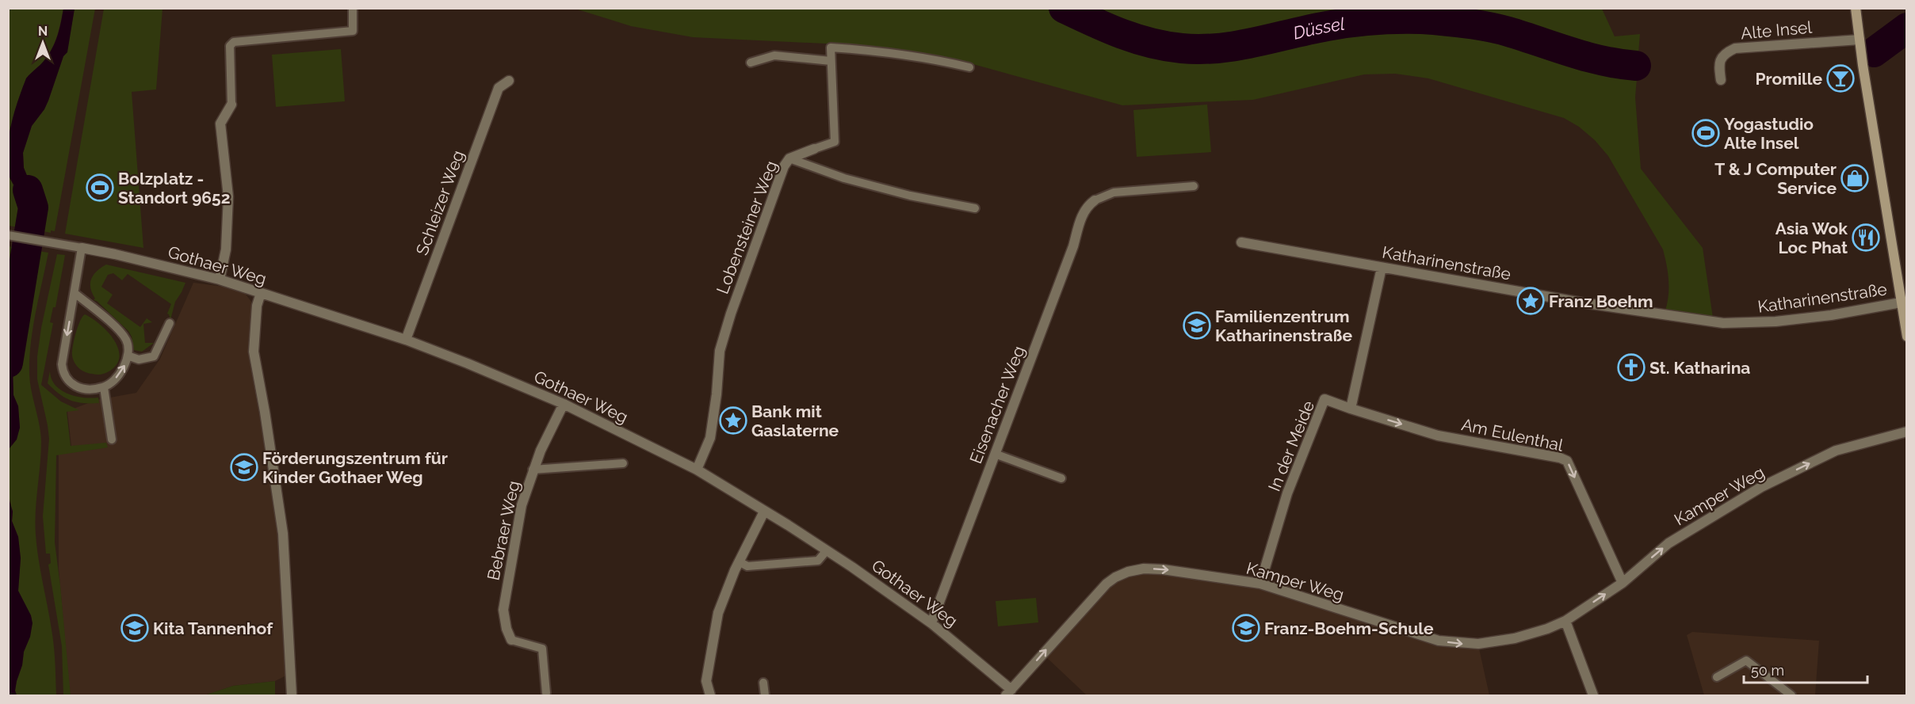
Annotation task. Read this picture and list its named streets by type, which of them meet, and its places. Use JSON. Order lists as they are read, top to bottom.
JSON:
{
  "streets": {
    "street": [
      "Alte Insel",
      "Schleizer Weg",
      "Lobensteiner Weg",
      "Katharinenstraße",
      "Gothaer Weg",
      "Eisenacher Weg",
      "Am Eulenthal",
      "In der Meide",
      "Kamper Weg",
      "Bebraer Weg"
    ]
  },
  "crossings": [
    ["Schleizer Weg", "Gothaer Weg"],
    ["Lobensteiner Weg", "Gothaer Weg"],
    ["Gothaer Weg", "Eisenacher Weg"],
    ["Gothaer Weg", "Kamper Weg"],
    ["Gothaer Weg", "Bebraer Weg"],
    ["Am Eulenthal", "In der Meide"],
    ["Am Eulenthal", "Kamper Weg"],
    ["In der Meide", "Kamper Weg"]
  ],
  "one_way": ["Am Eulenthal", "Kamper Weg"],
  "water": ["Düssel"],
  "places": {
    "bar": ["Promille"],
    "sports": ["Yogastudio Alte Insel", "Bolzplatz - Standort 9652"],
    "shop": ["T & J Computer Service"],
    "restaurant": ["Asia Wok Loc Phat"],
    "place": ["Franz Boehm", "Bank mit Gaslaterne"],
    "school or university": [
      "Familienzentrum Katharinenstraße",
      "Förderungszentrum für Kinder Gothaer Weg",
      "Kita Tannenhof",
      "Franz-Boehm-Schule"
    ],
    "church": ["St. Katharina"]
  },
  "scale_bar": "50 m",
  "north": "top"
}
